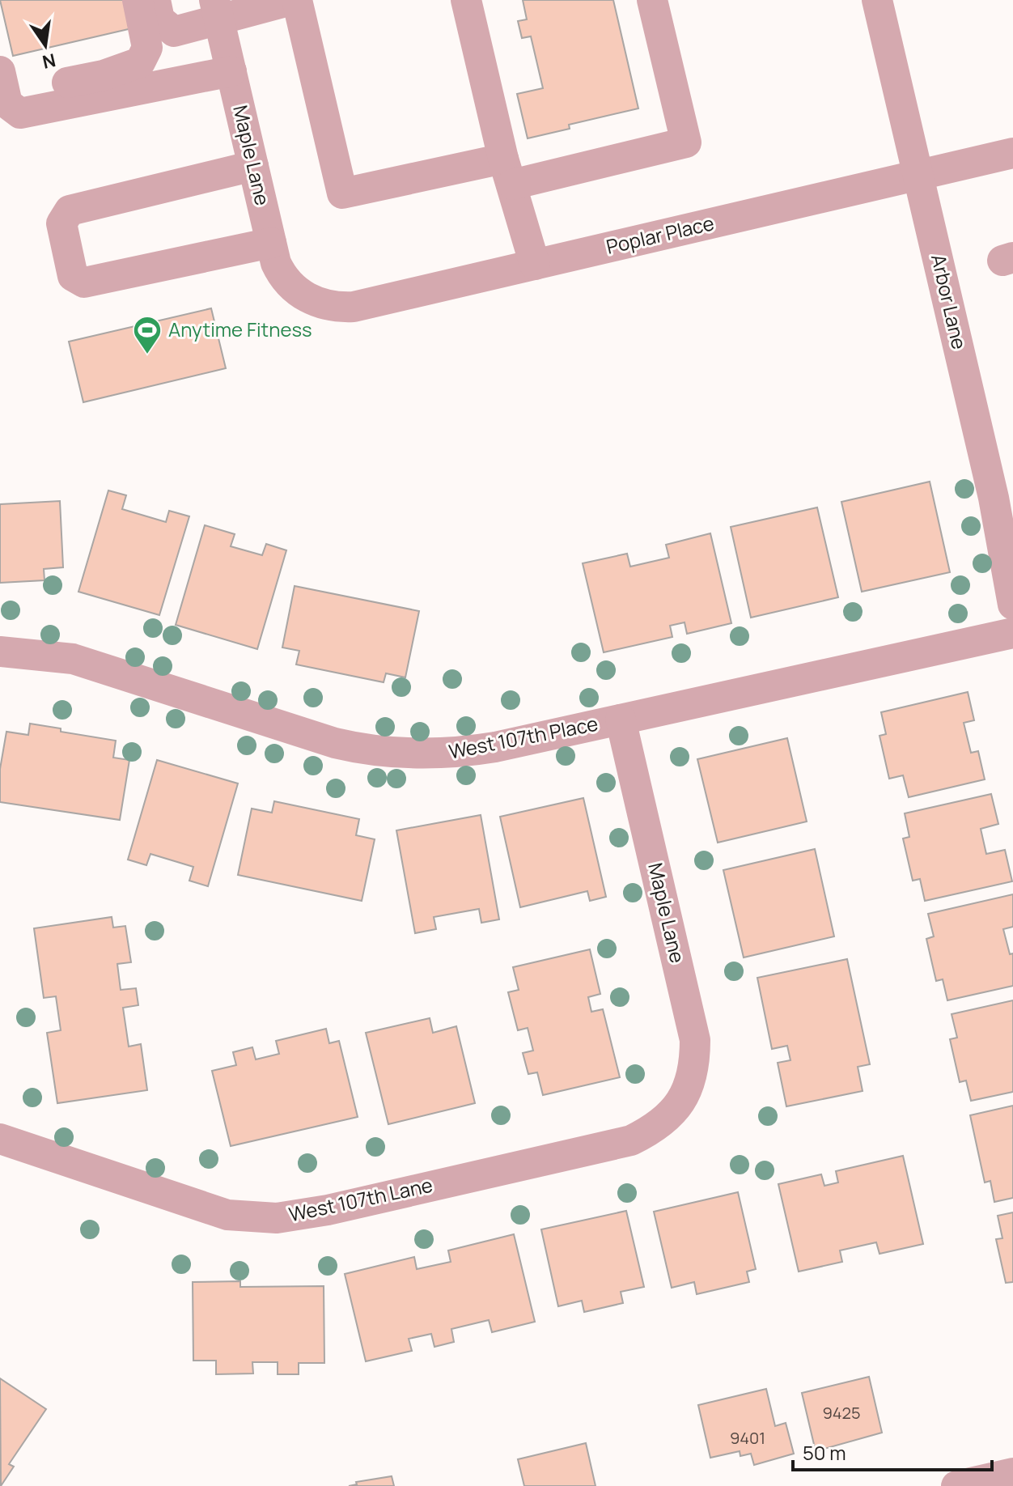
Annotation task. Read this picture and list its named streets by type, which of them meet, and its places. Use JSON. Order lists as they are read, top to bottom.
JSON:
{
  "streets": {
    "street": [
      "Maple Lane",
      "Poplar Place",
      "Arbor Lane",
      "West 107th Place",
      "West 107th Lane"
    ]
  },
  "crossings": [
    ["Maple Lane", "Poplar Place"],
    ["Maple Lane", "West 107th Place"],
    ["Maple Lane", "West 107th Lane"],
    ["Poplar Place", "Arbor Lane"]
  ],
  "places": {
    "sports": ["Anytime Fitness"]
  },
  "house_numbers": ["9425", "9401"],
  "scale_bar": "50 m",
  "north": "bottom"
}
